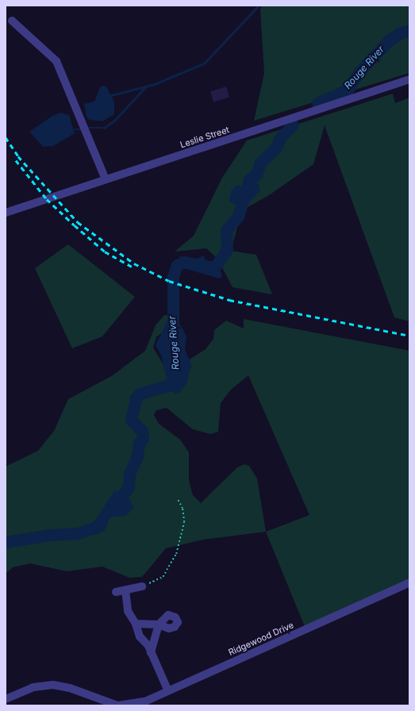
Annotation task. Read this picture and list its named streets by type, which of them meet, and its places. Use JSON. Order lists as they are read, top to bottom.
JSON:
{
  "streets": {
    "street": ["Leslie Street", "Ridgewood Drive"]
  },
  "water": ["Rouge River"]
}
